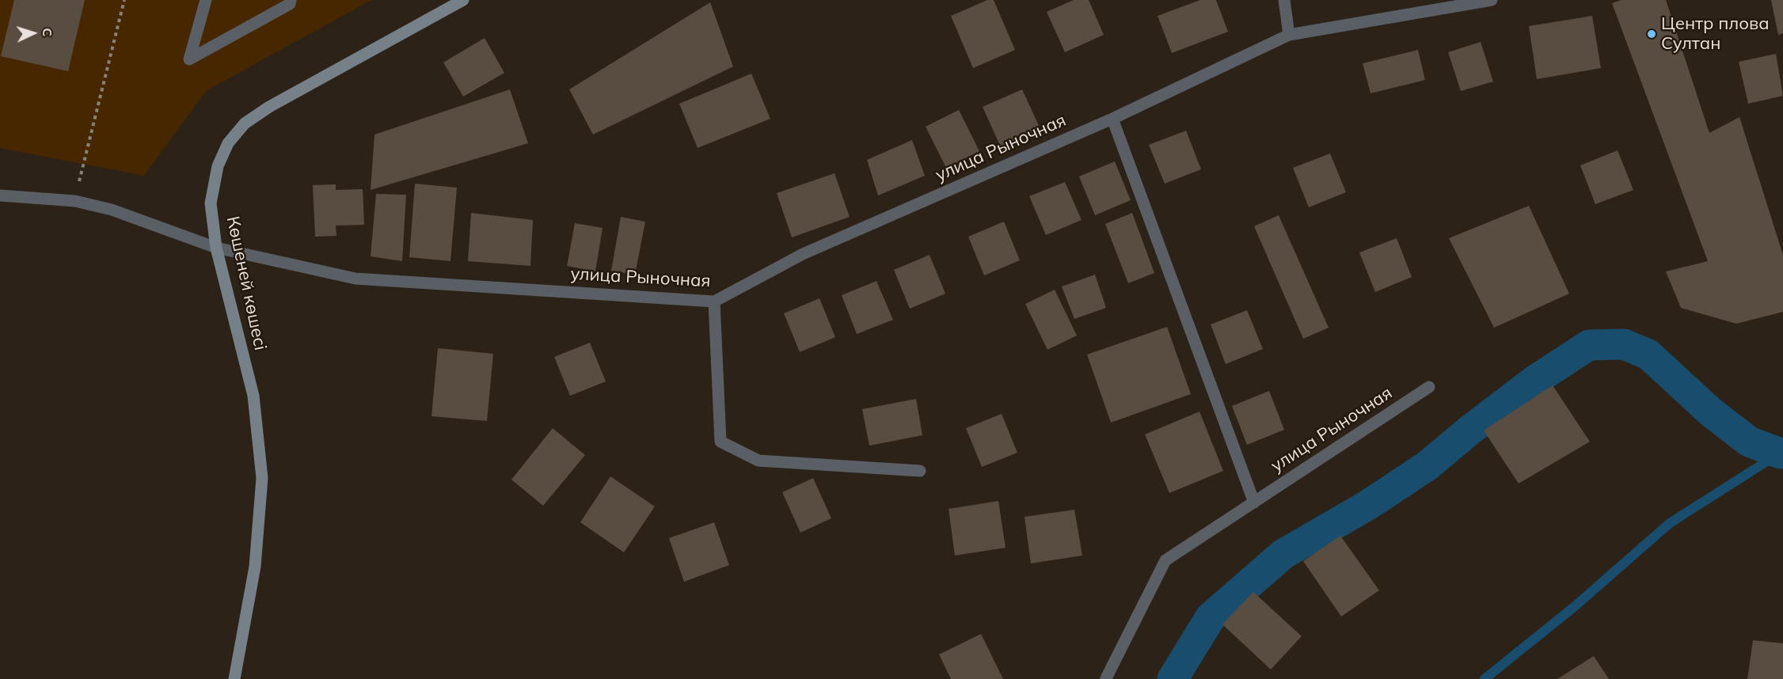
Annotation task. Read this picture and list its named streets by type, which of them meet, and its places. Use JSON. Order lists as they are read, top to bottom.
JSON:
{
  "streets": {
    "main road": ["Көшеней көшесі"],
    "street": ["улица Рыночная"]
  },
  "crossings": [
    ["улица Рыночная", "Көшеней көшесі"]
  ],
  "places": ["Центр плова Султан"],
  "north": "right"
}
